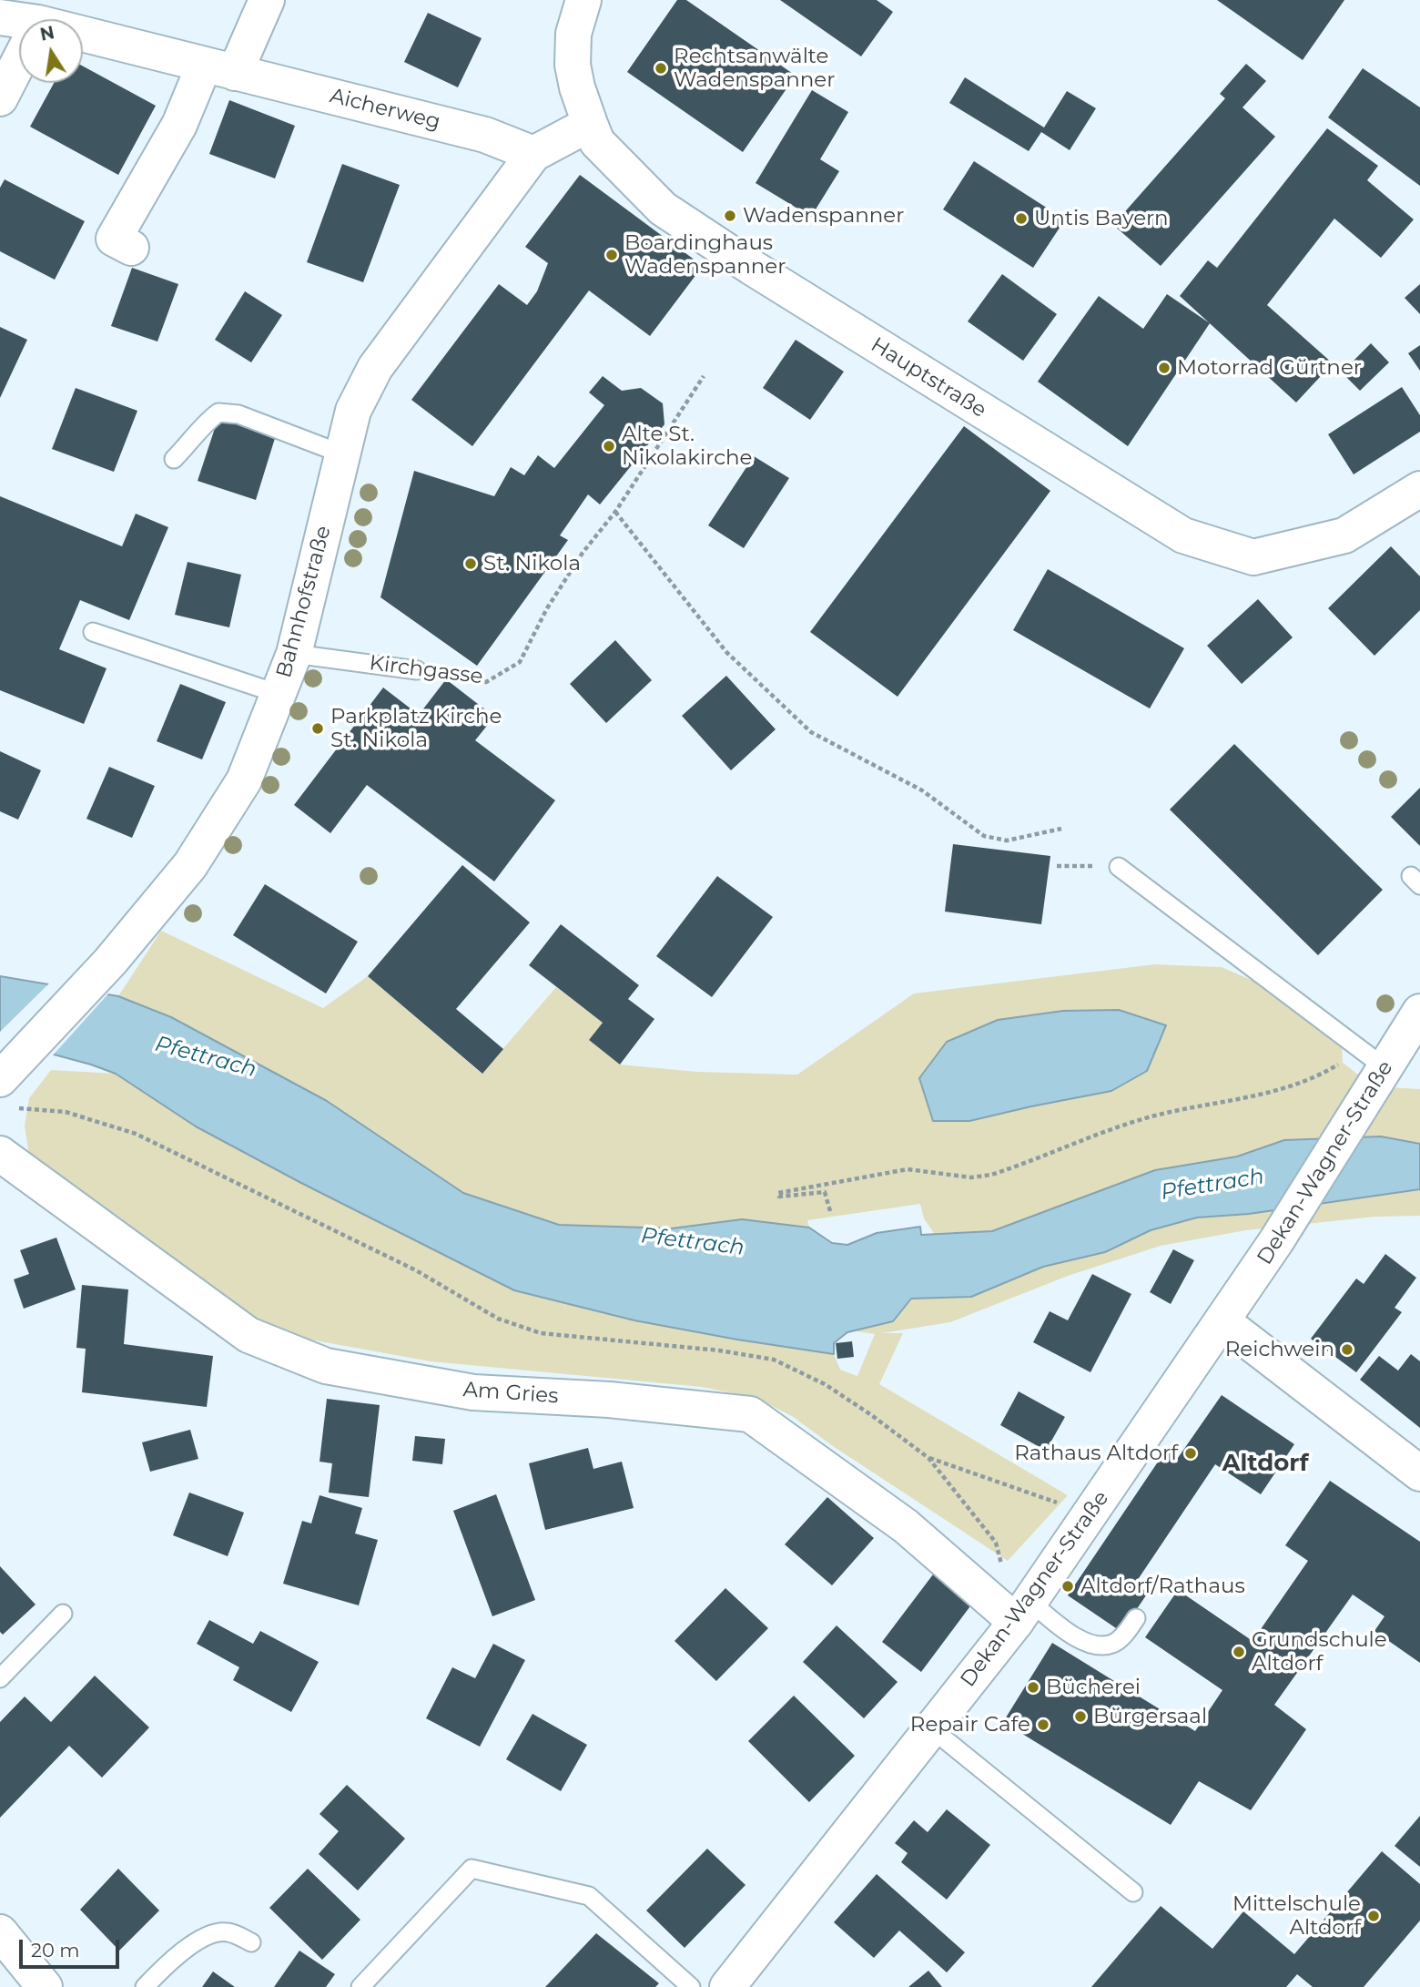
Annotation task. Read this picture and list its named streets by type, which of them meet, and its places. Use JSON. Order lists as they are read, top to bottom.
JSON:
{
  "streets": {
    "street": [
      "Aicherweg",
      "Hauptstraße",
      "Bahnhofstraße",
      "Dekan-Wagner-Straße",
      "Am Gries"
    ],
    "lane": ["Kirchgasse"]
  },
  "crossings": [
    ["Aicherweg", "Bahnhofstraße"],
    ["Hauptstraße", "Bahnhofstraße"],
    ["Bahnhofstraße", "Kirchgasse"],
    ["Dekan-Wagner-Straße", "Am Gries"]
  ],
  "districts": ["Altdorf"],
  "water": ["Pfettrach"],
  "places": [
    "Rechtsanwälte Wadenspanner",
    "Wadenspanner",
    "Untis Bayern",
    "Boardinghaus Wadenspanner",
    "Motorrad Gürtner",
    "Alte St. Nikolakirche",
    "St. Nikola",
    "Parkplatz Kirche St. Nikola",
    "Reichwein",
    "Rathaus Altdorf",
    "Altdorf/Rathaus",
    "Grundschule Altdorf",
    "Bücherei",
    "Bürgersaal",
    "Repair Cafe",
    "Mittelschule Altdorf"
  ],
  "scale_bar": "20 m",
  "north": "top"
}
